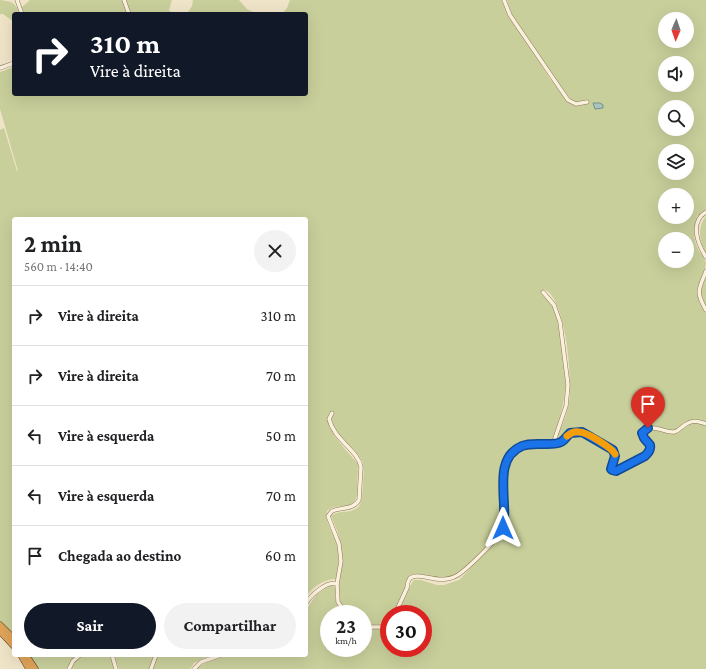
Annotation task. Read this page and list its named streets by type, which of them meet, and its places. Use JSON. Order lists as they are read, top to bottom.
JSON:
{
  "north": "bottom",
  "page": {
    "map_buttons": ["+", "−"],
    "turn": ["310 m", "Vire à direita"],
    "heading": ["2 min", "560 m · 14:40"],
    "list": [
      {
        "name": "Vire à direita",
        "value": "310 m"
      },
      {
        "name": "Vire à direita",
        "value": "70 m"
      },
      {
        "name": "Vire à esquerda",
        "value": "50 m"
      },
      {
        "name": "Vire à esquerda",
        "value": "70 m"
      },
      {
        "name": "Chegada ao destino",
        "value": "60 m"
      }
    ],
    "buttons": ["Sair", "Compartilhar"],
    "speed": "23 km/h",
    "limit": "30"
  }
}
